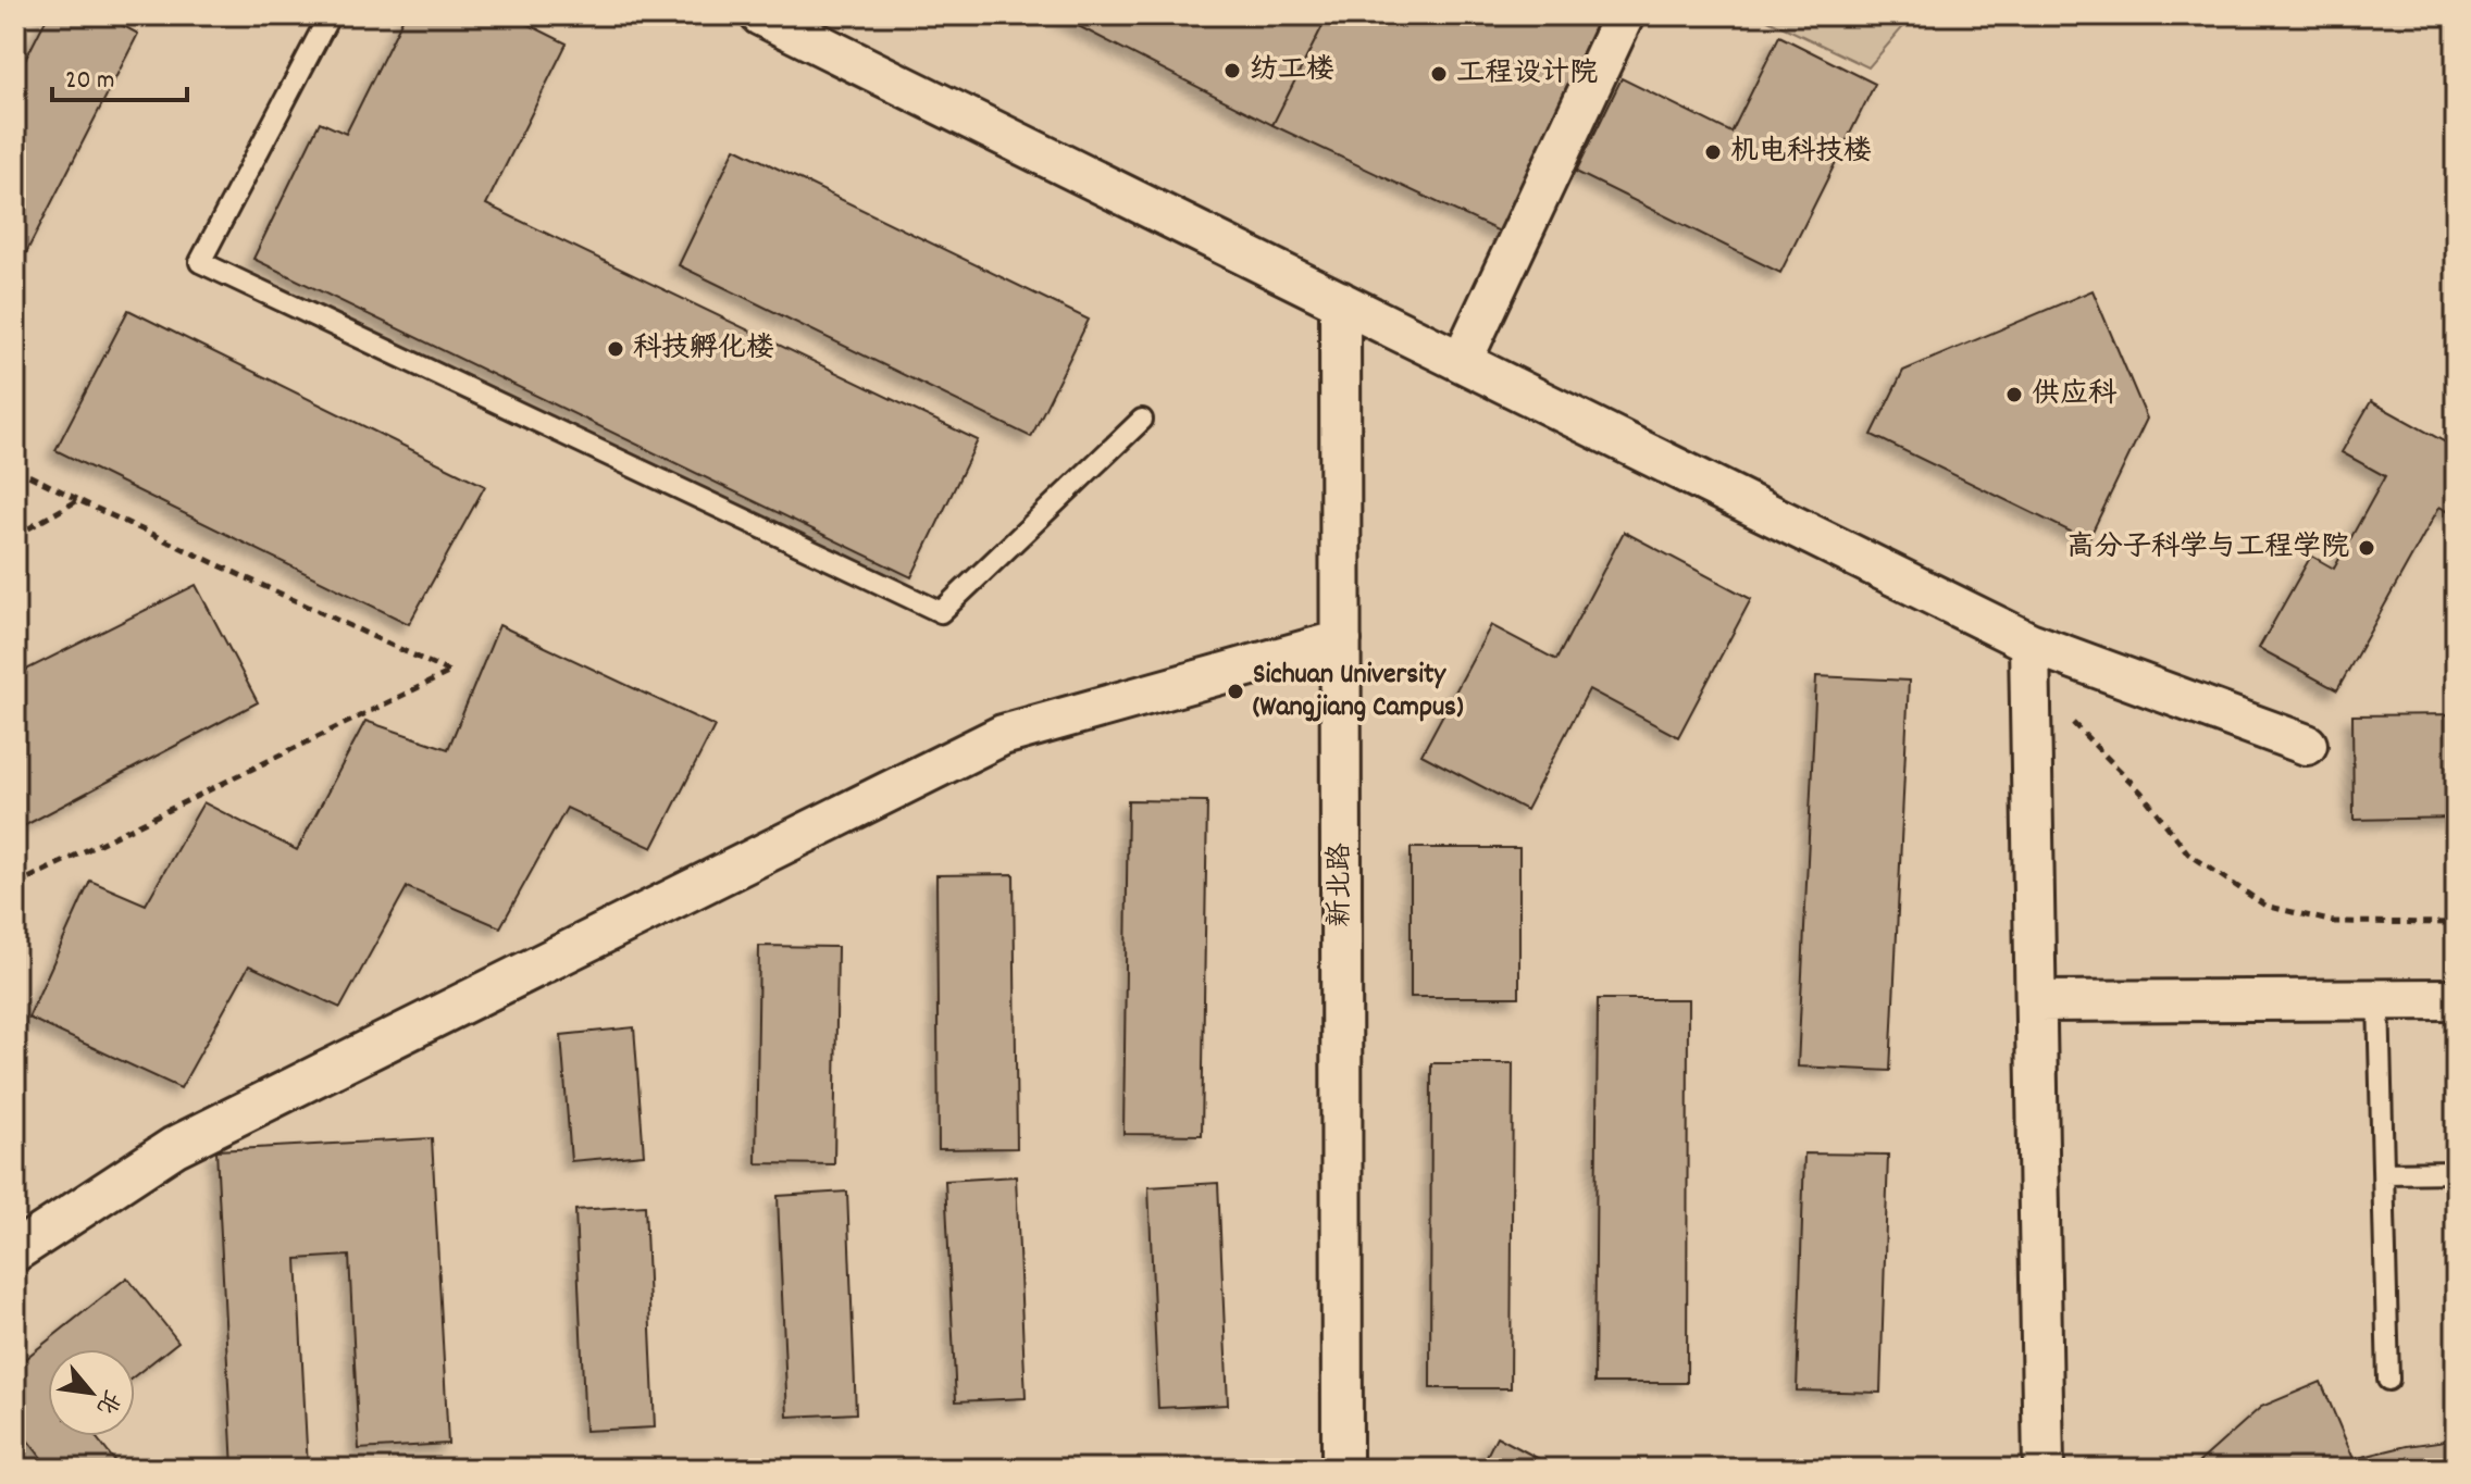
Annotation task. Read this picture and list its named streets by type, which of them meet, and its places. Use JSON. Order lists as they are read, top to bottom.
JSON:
{
  "streets": {
    "street": ["新北路"]
  },
  "places": [
    "纺工楼",
    "工程设计院",
    "机电科技楼",
    "科技孵化楼",
    "供应科",
    "高分子科学与工程学院",
    "Sichuan University (Wangjiang Campus)"
  ],
  "scale_bar": "20 m",
  "north": "bottom right"
}
